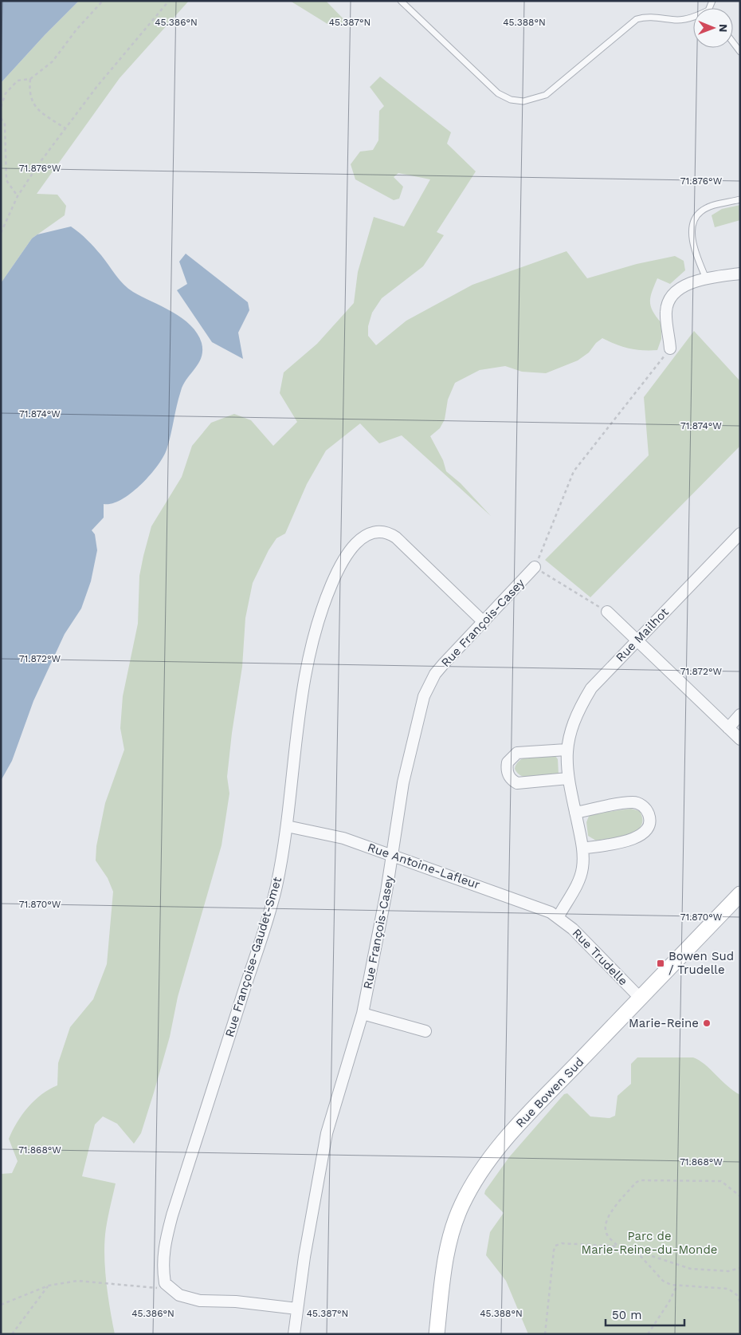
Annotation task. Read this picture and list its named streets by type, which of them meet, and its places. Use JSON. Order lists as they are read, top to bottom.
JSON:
{
  "streets": {
    "street": [
      "Rue François-Casey",
      "Rue Mailhot",
      "Rue Antoine-Lafleur",
      "Rue Françoise-Gaudet-Smet",
      "Rue Trudelle",
      "Rue Bowen Sud"
    ]
  },
  "crossings": [
    ["Rue François-Casey", "Rue Antoine-Lafleur"],
    ["Rue François-Casey", "Rue Françoise-Gaudet-Smet"],
    ["Rue Mailhot", "Rue Antoine-Lafleur"],
    ["Rue Mailhot", "Rue Trudelle"],
    ["Rue Antoine-Lafleur", "Rue Françoise-Gaudet-Smet"],
    ["Rue Antoine-Lafleur", "Rue Trudelle"],
    ["Rue Trudelle", "Rue Bowen Sud"]
  ],
  "parks": ["Parc de Marie-Reine-du-Monde"],
  "places": {
    "transit": ["Bowen Sud / Trudelle"],
    "other": ["Marie-Reine"]
  },
  "scale_bar": "50 m",
  "north": "right",
  "coordinates": [
    "45.386°N",
    "45.387°N",
    "45.388°N",
    "71.876°W",
    "71.874°W",
    "71.872°W",
    "71.870°W",
    "71.868°W"
  ]
}
